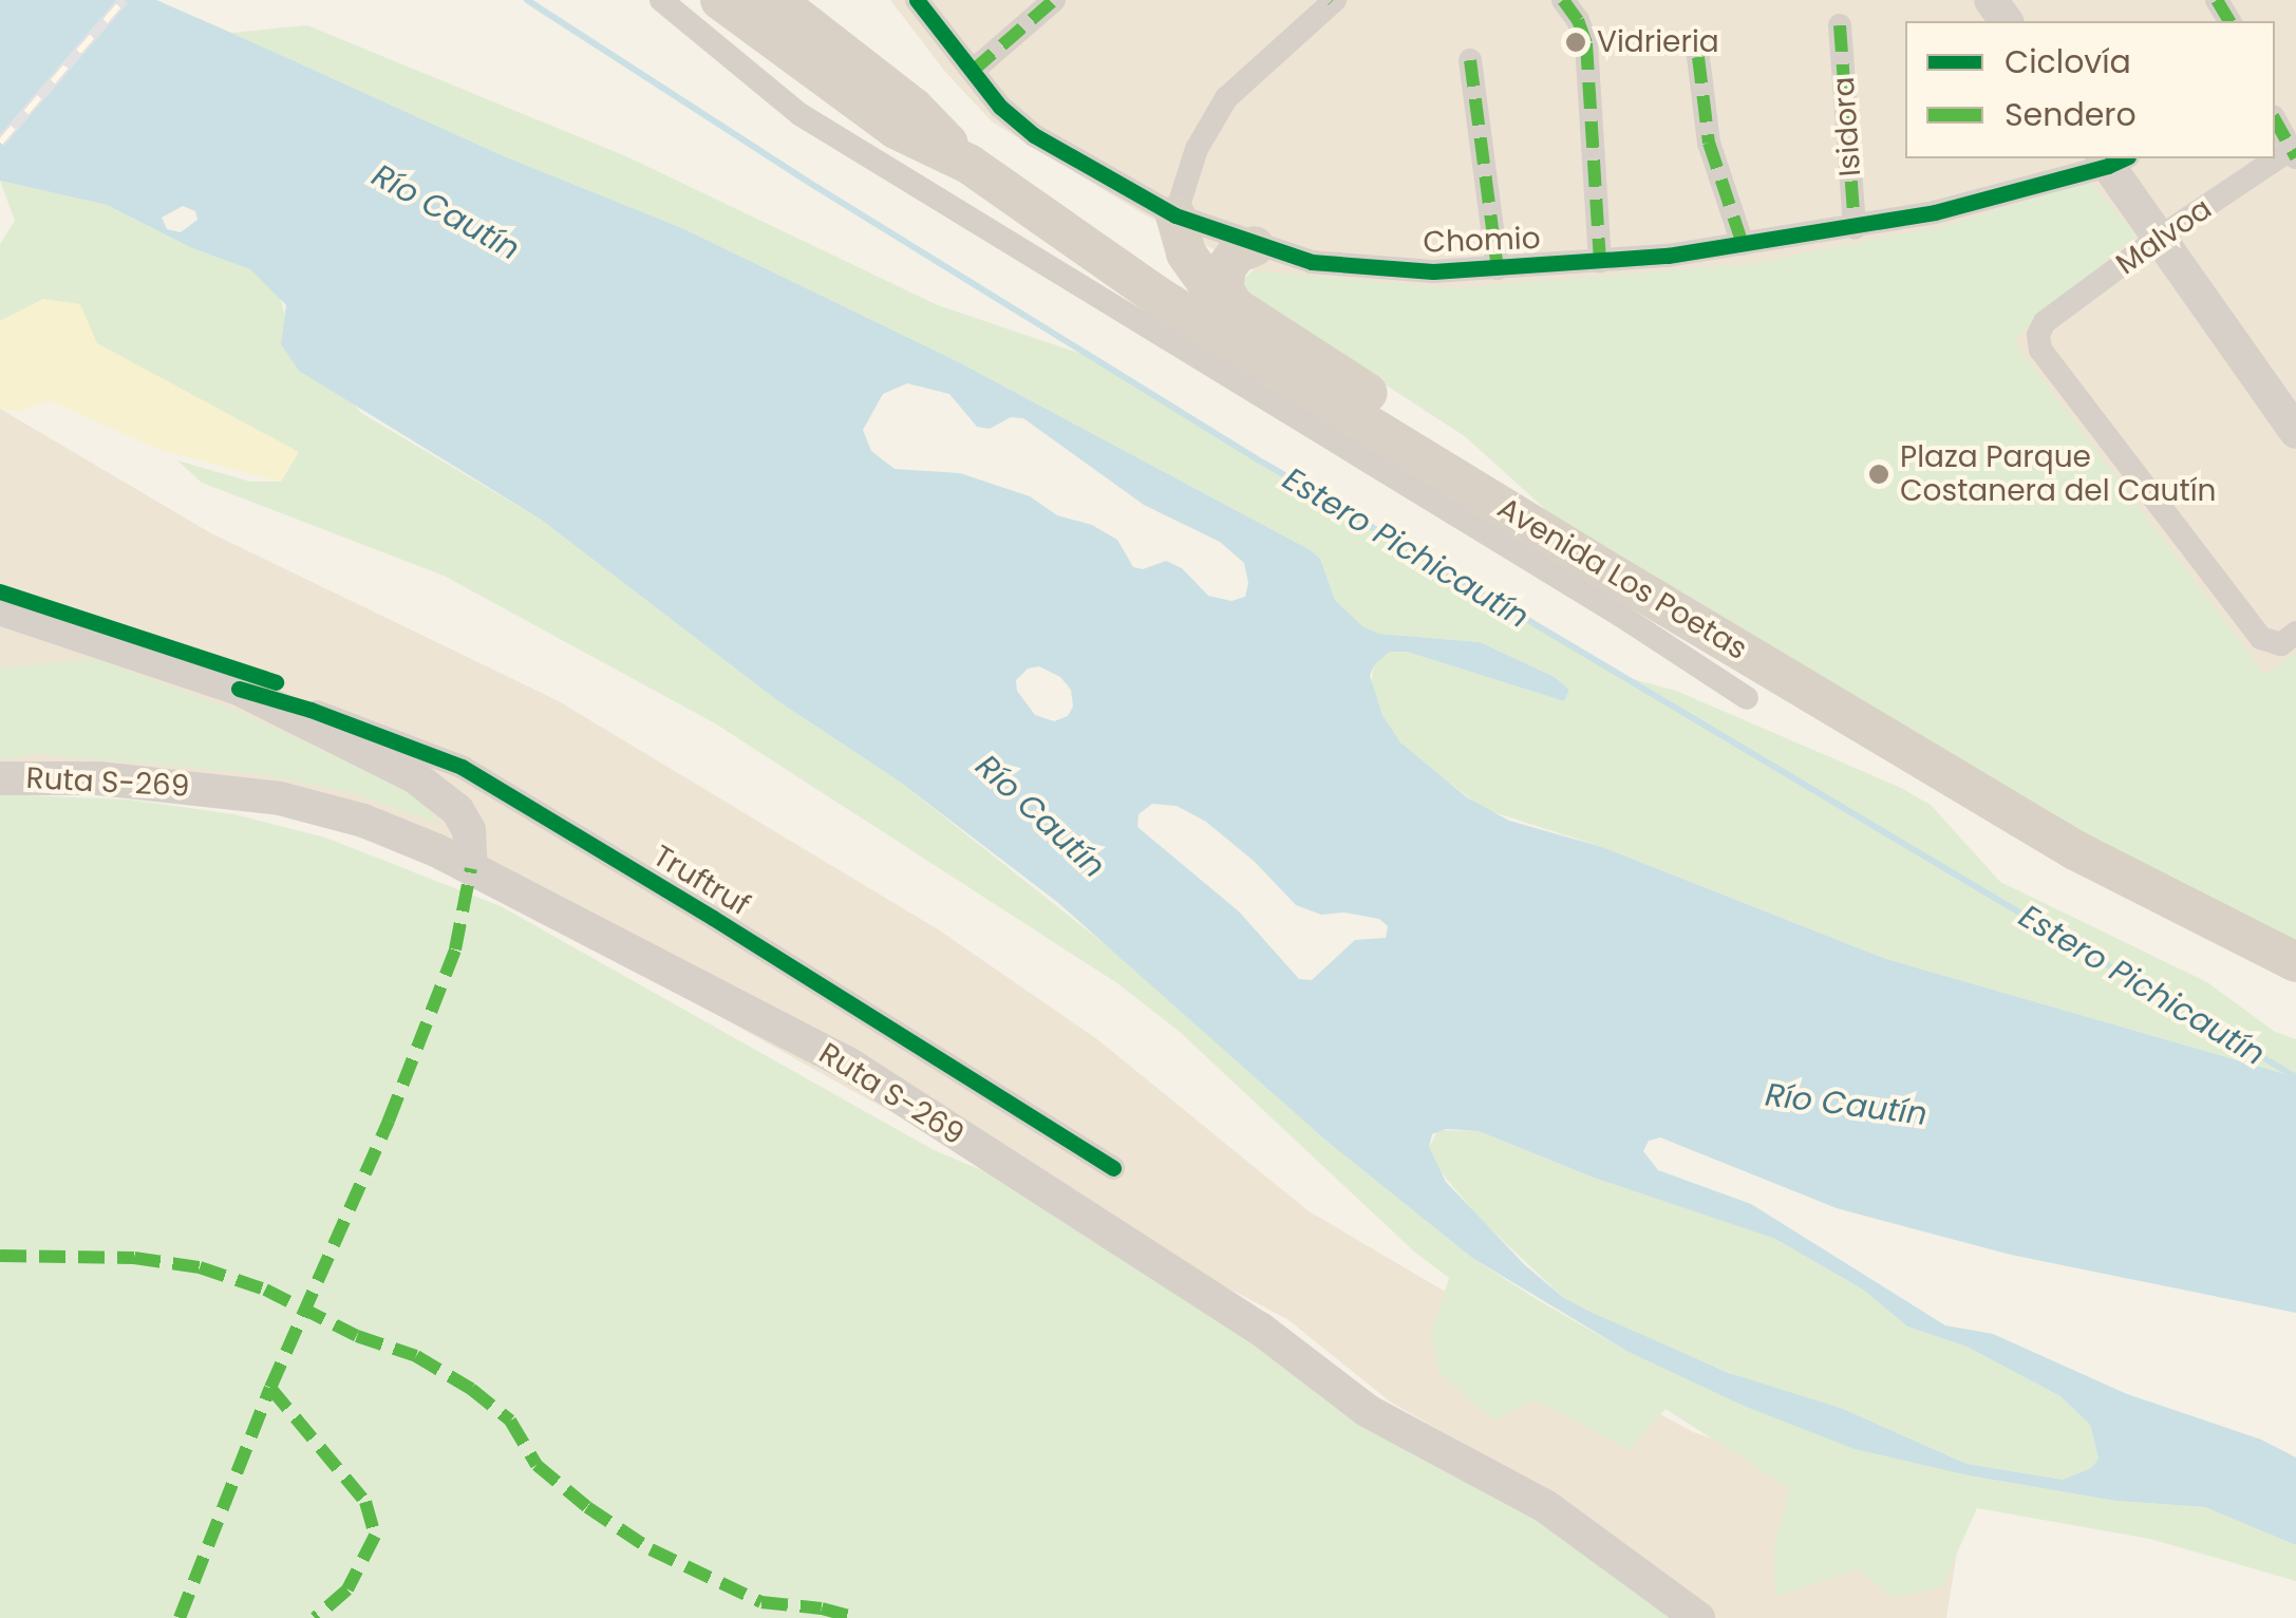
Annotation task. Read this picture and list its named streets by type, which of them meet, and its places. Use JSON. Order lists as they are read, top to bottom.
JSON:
{
  "streets": {
    "main road": ["Avenida Los Poetas", "Ruta S-269", "Truftruf"],
    "street": ["Isidora", "Malvoa", "Chomio"]
  },
  "crossings": [
    ["Isidora", "Chomio"],
    ["Ruta S-269", "Truftruf"]
  ],
  "water": ["Río Cautín", "Estero Pichicautín"],
  "places": ["Vidrieria", "Plaza Parque Costanera del Cautín"],
  "legend": ["Ciclovía", "Sendero"]
}
